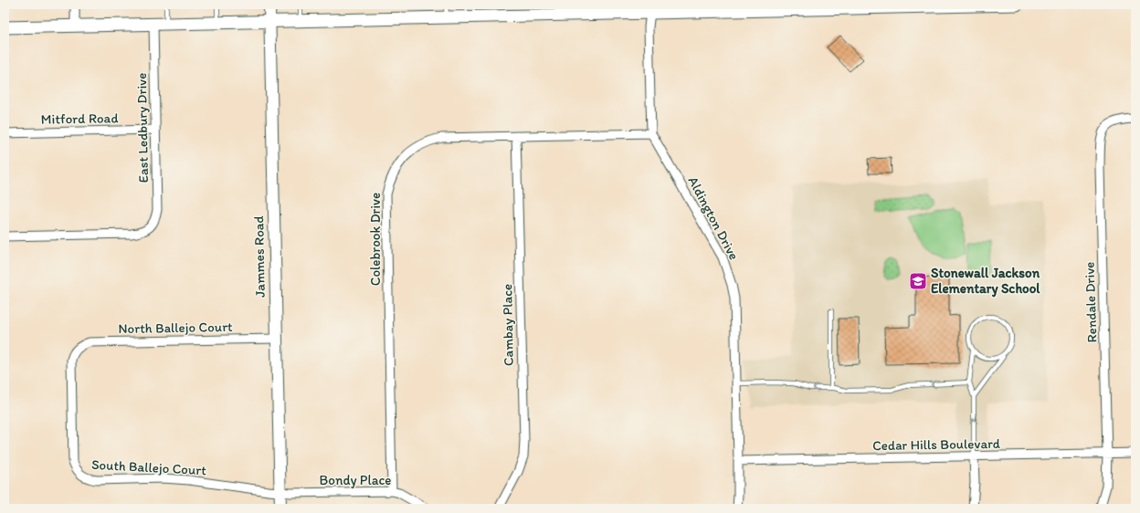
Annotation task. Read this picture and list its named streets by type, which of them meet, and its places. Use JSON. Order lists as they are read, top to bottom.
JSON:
{
  "streets": {
    "street": [
      "Mitford Road",
      "East Ledbury Drive",
      "Aldington Drive",
      "Colebrook Drive",
      "Jammes Road",
      "Rendale Drive",
      "Cambay Place",
      "North Ballejo Court",
      "Cedar Hills Boulevard",
      "South Ballejo Court",
      "Bondy Place"
    ]
  },
  "crossings": [
    ["Mitford Road", "East Ledbury Drive"],
    ["Aldington Drive", "Colebrook Drive"],
    ["Aldington Drive", "Cedar Hills Boulevard"],
    ["Colebrook Drive", "Cambay Place"],
    ["Colebrook Drive", "Bondy Place"],
    ["Jammes Road", "North Ballejo Court"],
    ["Jammes Road", "South Ballejo Court"],
    ["Jammes Road", "Bondy Place"],
    ["Rendale Drive", "Cedar Hills Boulevard"],
    ["North Ballejo Court", "South Ballejo Court"],
    ["South Ballejo Court", "Bondy Place"]
  ],
  "places": {
    "school or university": ["Stonewall Jackson Elementary School"]
  }
}
